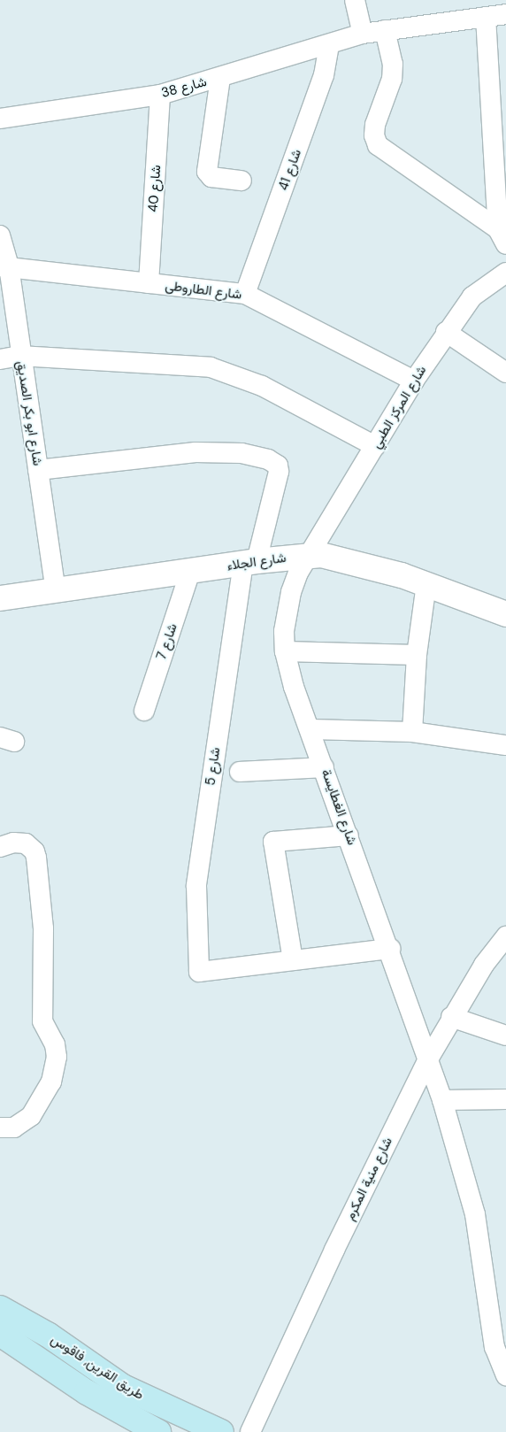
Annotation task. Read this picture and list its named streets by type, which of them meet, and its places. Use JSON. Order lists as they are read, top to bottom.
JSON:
{
  "streets": {
    "main road": ["طريق القرين, فاقوس"],
    "street": [
      "شارع 38",
      "شارع 41",
      "شارع 40",
      "شارع الطاروطى",
      "شارع المركز الطبي",
      "شارع ابو بكر الصديق",
      "شارع الجلاء",
      "شارع 7",
      "شارع 5",
      "شارع الغطايسة",
      "شارع منية المكرم"
    ]
  },
  "crossings": [
    ["شارع 38", "شارع 41"],
    ["شارع 38", "شارع 40"],
    ["شارع 41", "شارع الطاروطى"],
    ["شارع 40", "شارع الطاروطى"],
    ["شارع الطاروطى", "شارع المركز الطبي"],
    ["شارع الطاروطى", "شارع ابو بكر الصديق"],
    ["شارع المركز الطبي", "شارع الجلاء"],
    ["شارع المركز الطبي", "شارع الغطايسة"],
    ["شارع ابو بكر الصديق", "شارع الجلاء"],
    ["شارع ابو بكر الصديق", "شارع 5"],
    ["شارع الجلاء", "شارع 7"],
    ["شارع الجلاء", "شارع 5"],
    ["شارع الجلاء", "شارع الغطايسة"],
    ["شارع الغطايسة", "شارع منية المكرم"]
  ]
}
